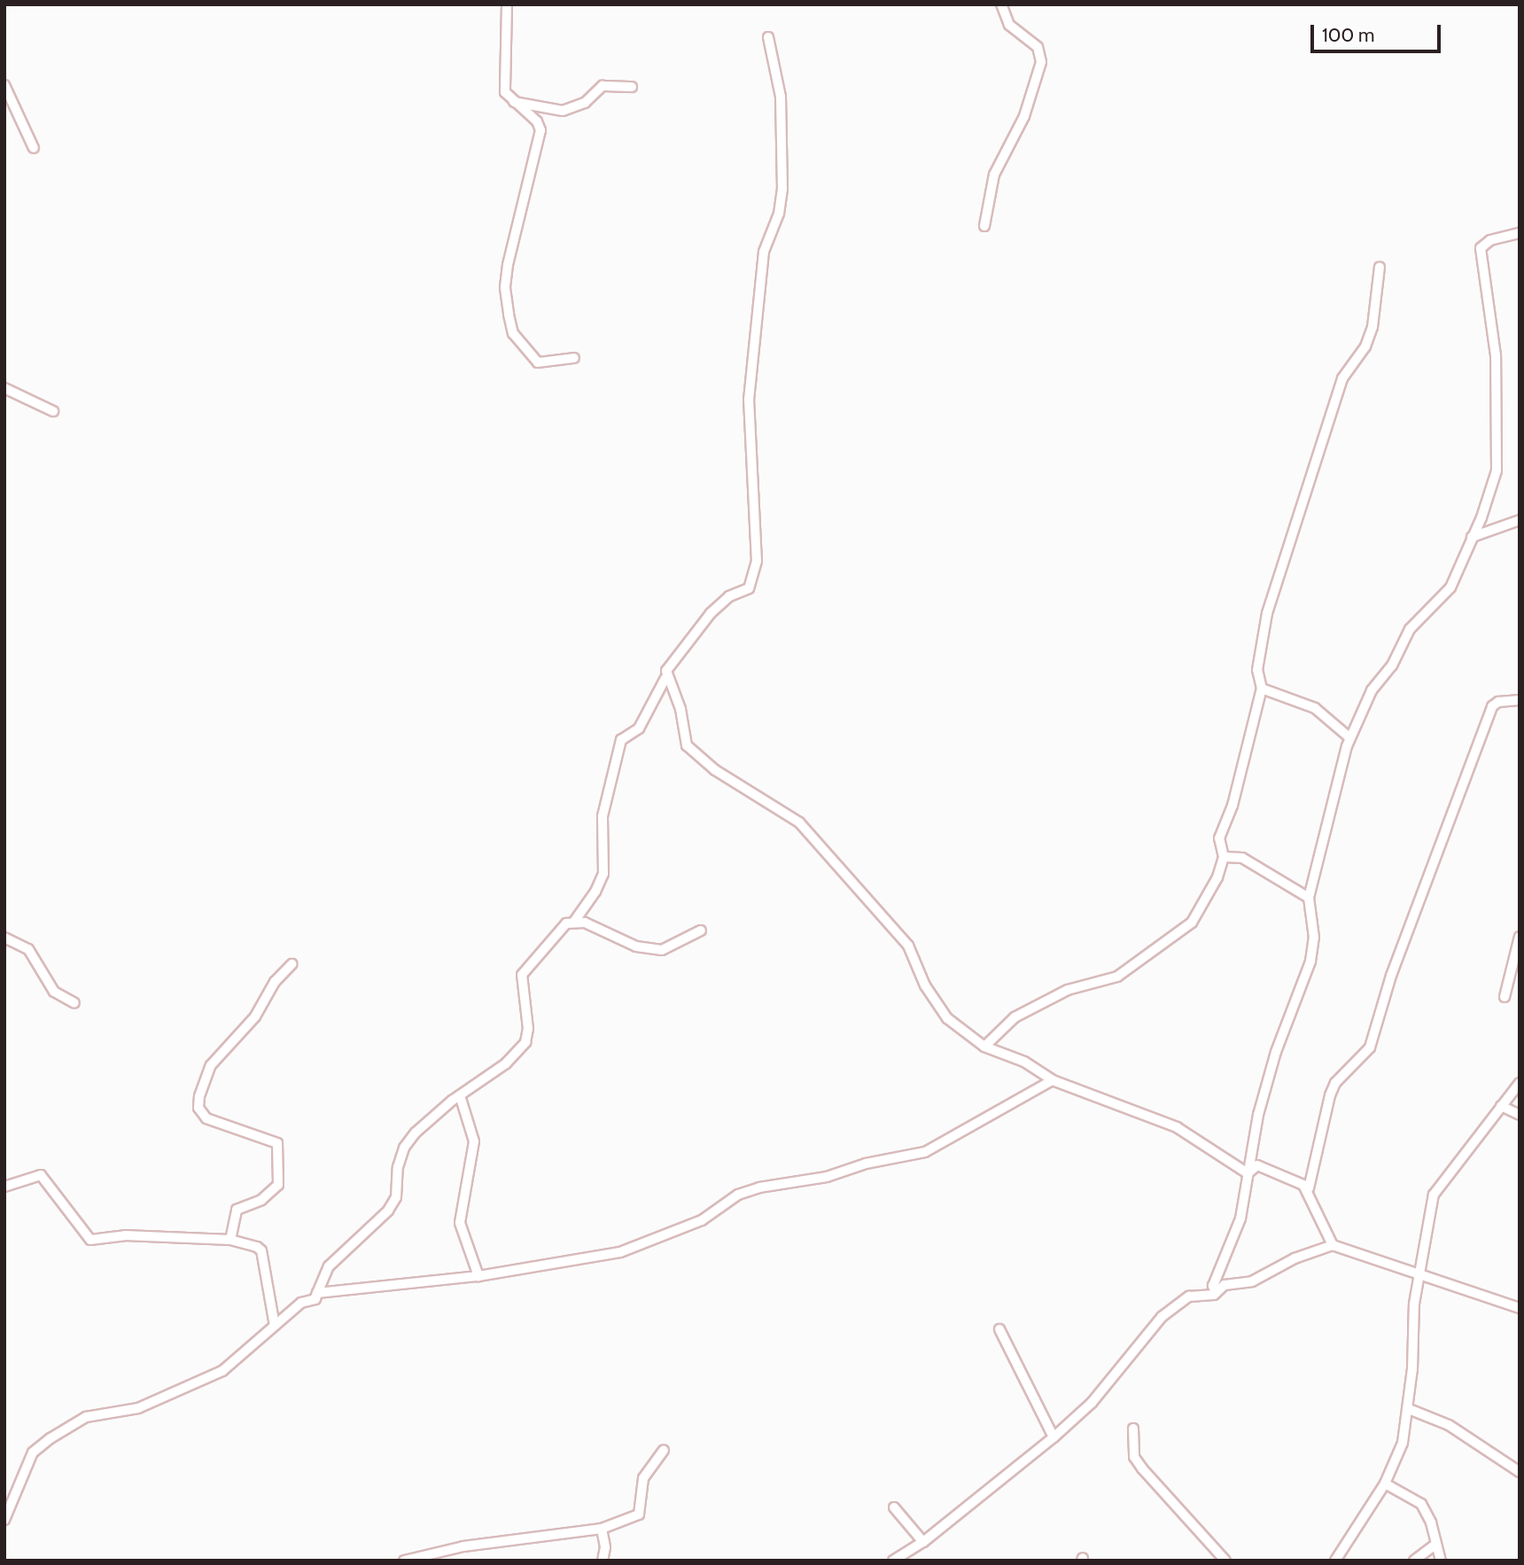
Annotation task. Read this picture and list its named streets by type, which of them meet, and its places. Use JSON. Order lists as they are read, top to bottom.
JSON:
{
  "scale_bar": "100 m"
}
